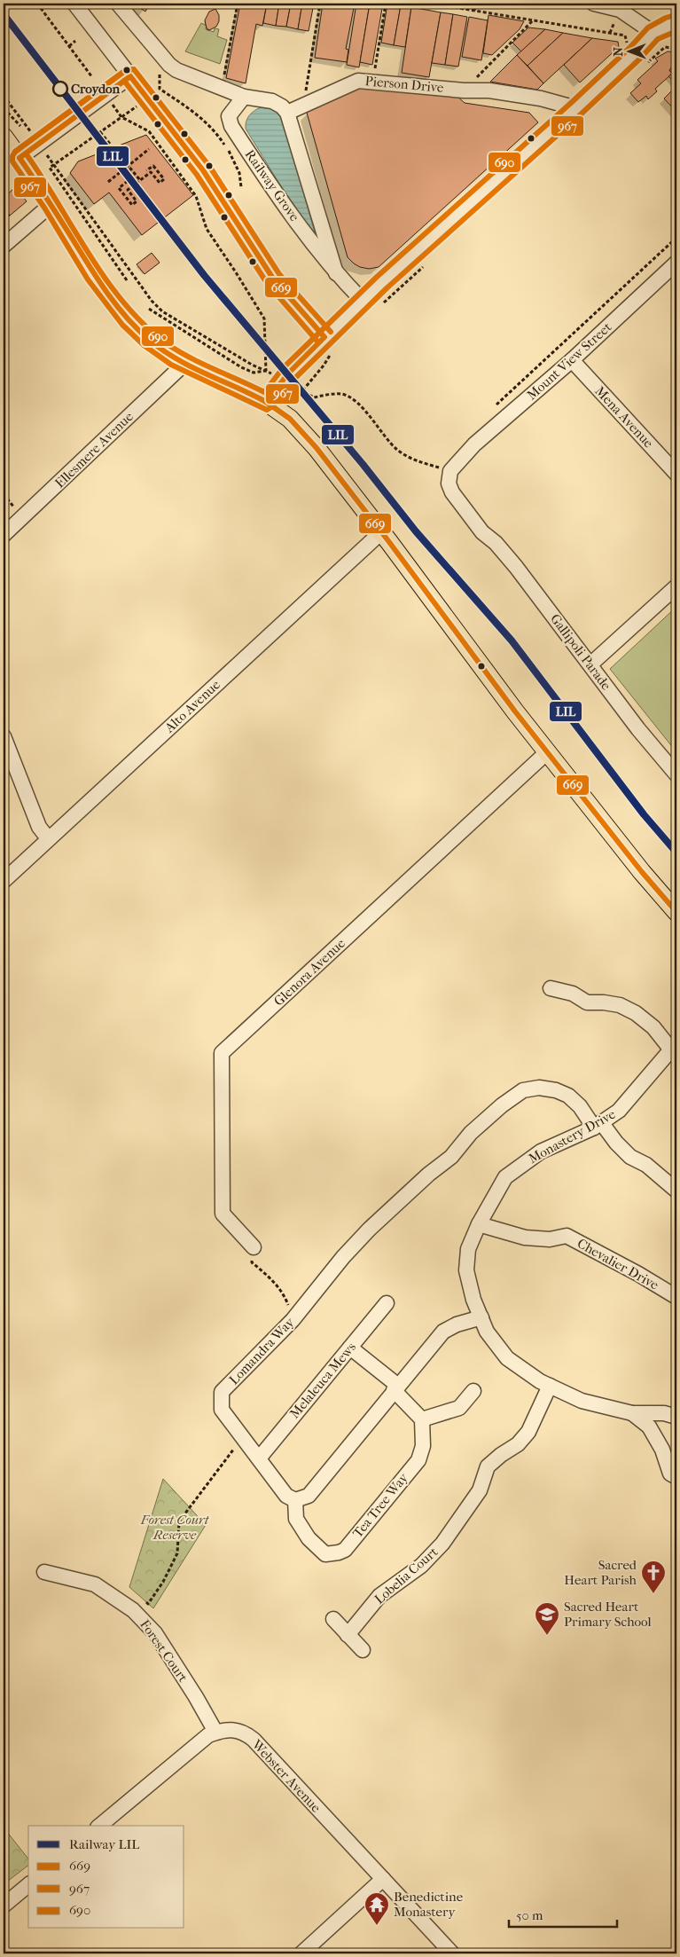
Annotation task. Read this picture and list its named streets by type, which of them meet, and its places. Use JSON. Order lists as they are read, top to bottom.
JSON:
{
  "streets": {
    "street": [
      "Pierson Drive",
      "Railway Grove",
      "Mount View Street",
      "Mena Avenue",
      "Ellesmere Avenue",
      "Gallipoli Parade",
      "Alto Avenue",
      "Glenora Avenue",
      "Monastery Drive",
      "Chevalier Drive",
      "Lomandra Way",
      "Melaleuca Mews",
      "Tea Tree Way",
      "Lobelia Court",
      "Forest Court",
      "Webster Avenue"
    ]
  },
  "crossings": [
    ["Pierson Drive", "Railway Grove"],
    ["Mount View Street", "Mena Avenue"],
    ["Mount View Street", "Gallipoli Parade"],
    ["Monastery Drive", "Chevalier Drive"],
    ["Monastery Drive", "Lomandra Way"],
    ["Monastery Drive", "Lobelia Court"],
    ["Lomandra Way", "Melaleuca Mews"],
    ["Lomandra Way", "Tea Tree Way"],
    ["Forest Court", "Webster Avenue"]
  ],
  "parks": ["Forest Court Reserve"],
  "places": {
    "other": ["Croydon"],
    "church": ["Sacred Heart Parish"],
    "school or university": ["Sacred Heart Primary School"],
    "temple": ["Benedictine Monastery"]
  },
  "lines": [
    "rail line LIL",
    "transit line 690",
    "transit line 967",
    "transit line 669"
  ],
  "legend": [
    "Railway LIL",
    "669",
    "967",
    "690"
  ],
  "scale_bar": "50 m",
  "north": "left"
}
